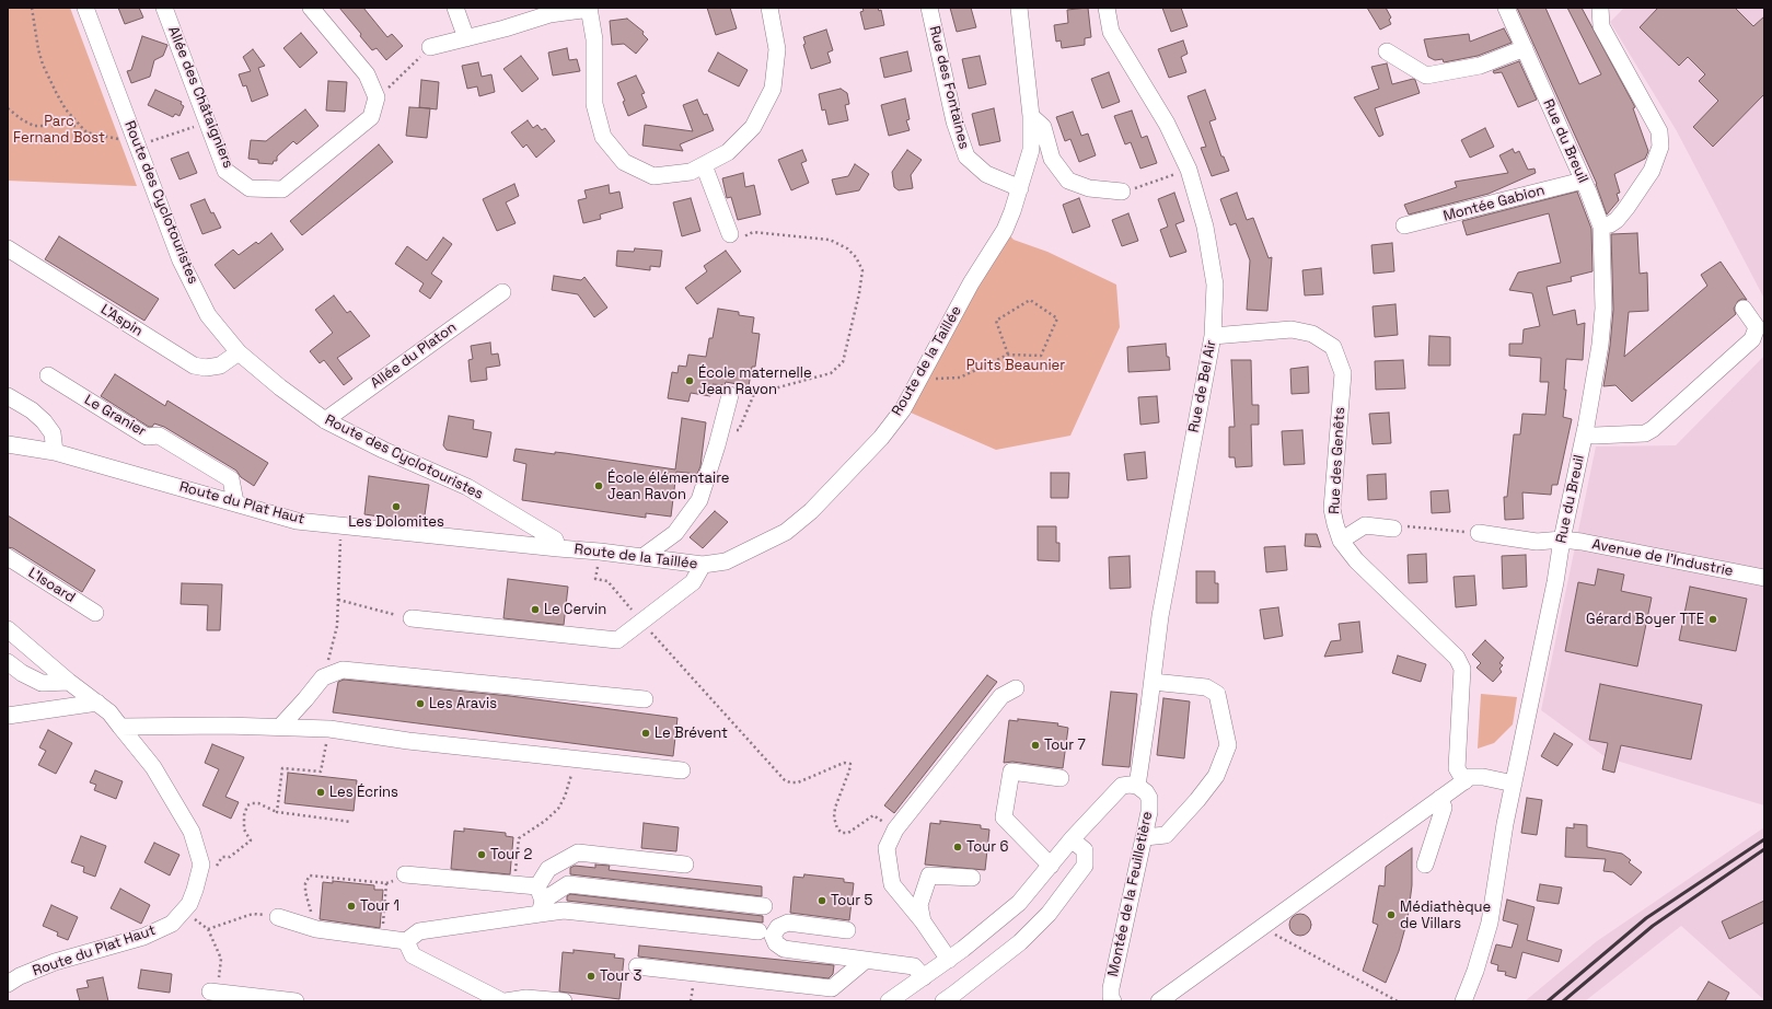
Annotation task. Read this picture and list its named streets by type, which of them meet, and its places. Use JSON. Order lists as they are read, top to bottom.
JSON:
{
  "streets": {
    "street": [
      "Rue des Fontaines",
      "Allée des Châtaigniers",
      "Rue du Breuil",
      "Route des Cyclotouristes",
      "Montée Gabion",
      "L'Aspin",
      "Allée du Platon",
      "Route de la Taillée",
      "Rue de Bel Air",
      "Le Granier",
      "Rue des Genêts",
      "Route du Plat Haut",
      "Avenue de l'Industrie",
      "L'Isoard",
      "Montée de la Feuilletière"
    ]
  },
  "crossings": [
    ["Rue des Fontaines", "Route de la Taillée"],
    ["Rue du Breuil", "Montée Gabion"],
    ["Rue du Breuil", "Avenue de l'Industrie"],
    ["Route des Cyclotouristes", "L'Aspin"],
    ["Route des Cyclotouristes", "Allée du Platon"],
    ["Route des Cyclotouristes", "Route de la Taillée"],
    ["Route des Cyclotouristes", "Route du Plat Haut"],
    ["Route de la Taillée", "Route du Plat Haut"],
    ["Rue de Bel Air", "Rue des Genêts"],
    ["Rue de Bel Air", "Montée de la Feuilletière"],
    ["Le Granier", "Route du Plat Haut"]
  ],
  "parks": ["Parc Fernand Bost", "Puits Beaunier"],
  "places": [
    "École maternelle Jean Ravon",
    "École élémentaire Jean Ravon",
    "Les Dolomites",
    "Le Cervin",
    "Gérard Boyer TTE",
    "Les Aravis",
    "Le Brévent",
    "Tour 7",
    "Les Écrins",
    "Tour 6",
    "Tour 2",
    "Tour 5",
    "Tour 1",
    "Médiathèque de Villars",
    "Tour 3"
  ]
}
